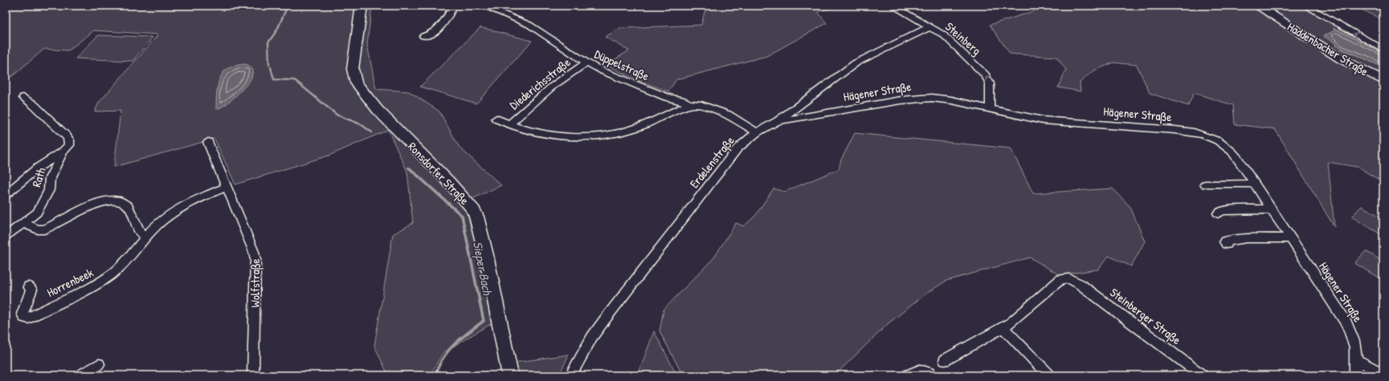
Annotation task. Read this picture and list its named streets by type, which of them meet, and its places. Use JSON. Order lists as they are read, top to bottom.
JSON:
{
  "streets": {
    "main road": ["Haddenbacher Straße", "Ronsdorfer Straße"],
    "street": [
      "Steinberg",
      "Düppelstraße",
      "Diederichsstraße",
      "Hägener Straße",
      "Erdelenstraße",
      "Rath",
      "Horrenbeek",
      "Wolfstraße",
      "Steinberger Straße"
    ]
  },
  "crossings": [
    ["Steinberg", "Hägener Straße"],
    ["Steinberg", "Erdelenstraße"],
    ["Düppelstraße", "Diederichsstraße"],
    ["Düppelstraße", "Erdelenstraße"],
    ["Hägener Straße", "Erdelenstraße"],
    ["Horrenbeek", "Wolfstraße"]
  ],
  "one_way": ["Steinberg"],
  "water": ["Sieper Bach"]
}
